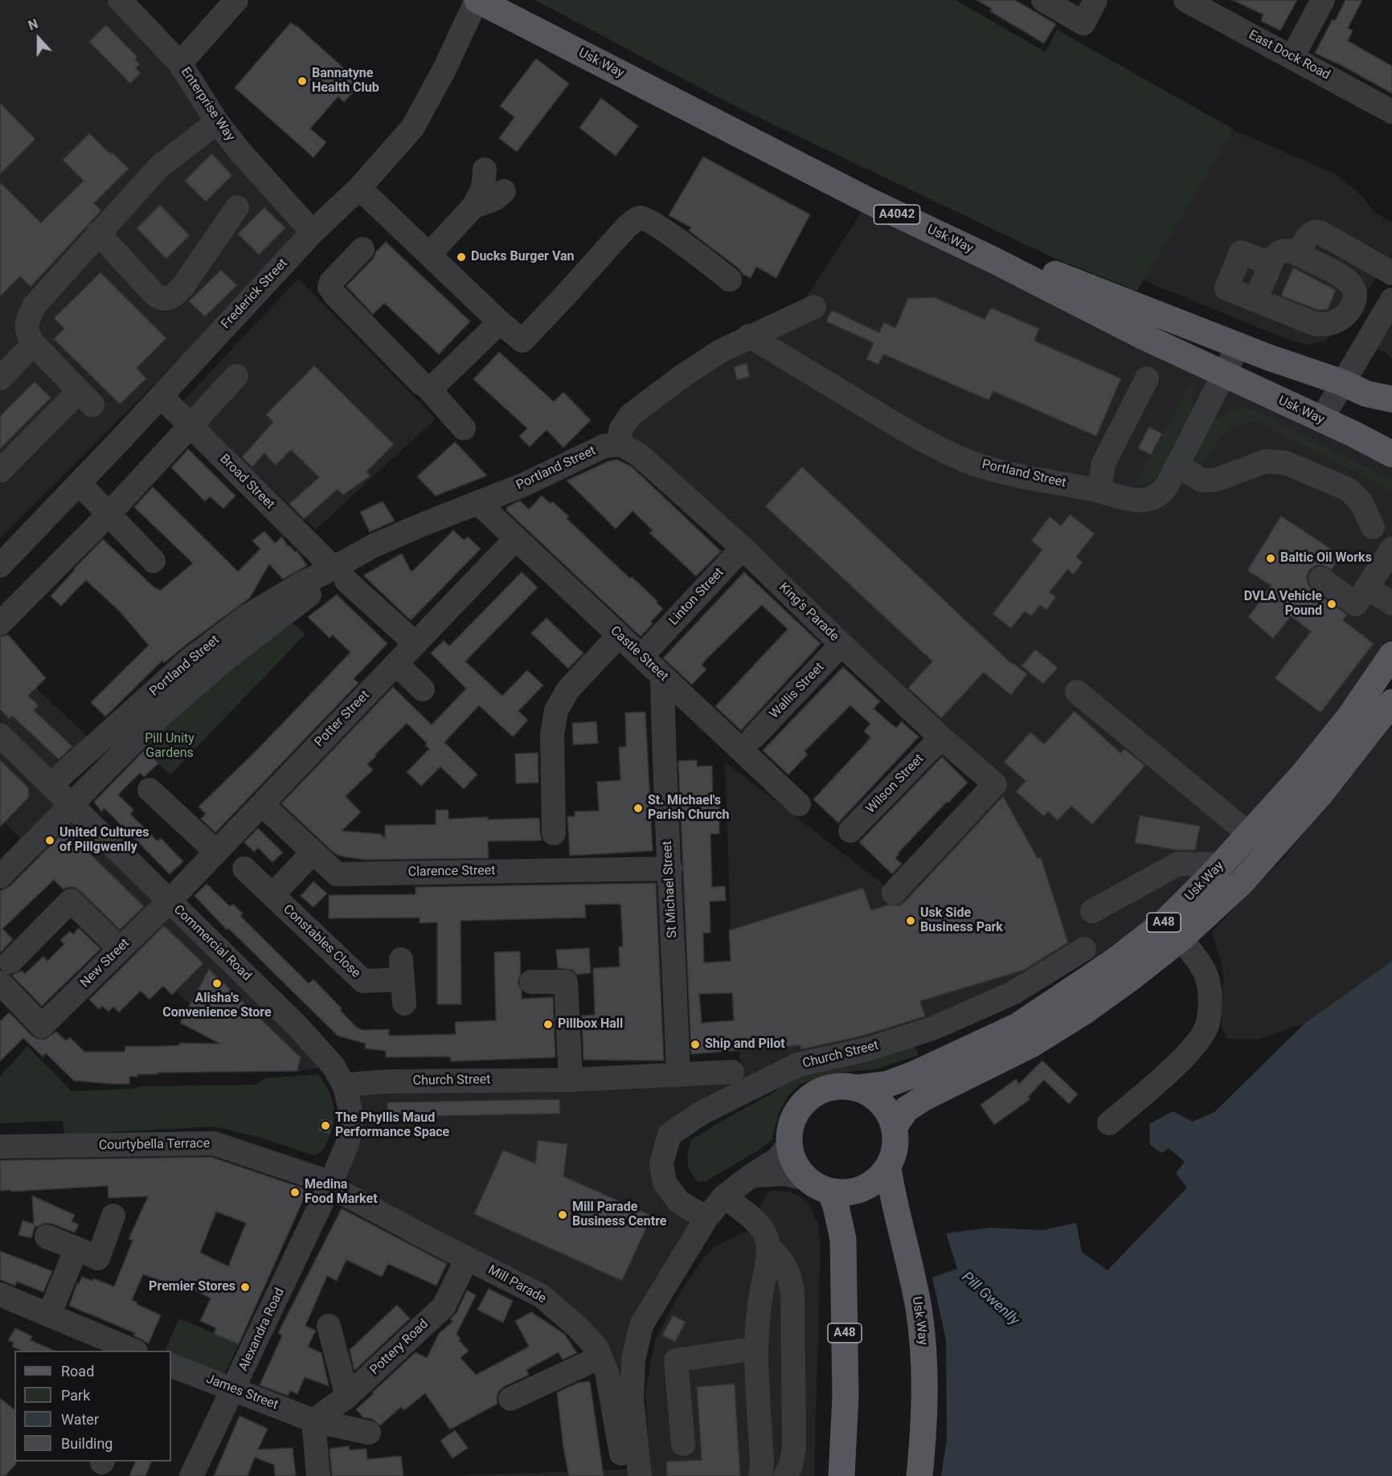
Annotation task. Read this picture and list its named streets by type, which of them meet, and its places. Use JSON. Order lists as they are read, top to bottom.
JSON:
{
  "streets": {
    "main road": ["Usk Way", "A4042", "A48"],
    "street": [
      "East Dock Road",
      "Enterprise Way",
      "Frederick Street",
      "Portland Street",
      "Broad Street",
      "Linton Street",
      "King's Parade",
      "Castle Street",
      "Wallis Street",
      "Potter Street",
      "Wilson Street",
      "Clarence Street",
      "St Michael Street",
      "Constables Close",
      "Commercial Road",
      "New Street",
      "Church Street",
      "Courtybella Terrace",
      "Mill Parade",
      "Alexandra Road",
      "Pottery Road",
      "James Street"
    ]
  },
  "crossings": [
    ["Usk Way", "Frederick Street"],
    ["Usk Way", "Portland Street"],
    ["Usk Way", "A48"],
    ["Enterprise Way", "Frederick Street"],
    ["Frederick Street", "Broad Street"],
    ["Portland Street", "Broad Street"],
    ["Portland Street", "King's Parade"],
    ["Portland Street", "Castle Street"],
    ["Portland Street", "Commercial Road"],
    ["Broad Street", "Potter Street"],
    ["Linton Street", "King's Parade"],
    ["King's Parade", "Wallis Street"],
    ["King's Parade", "Wilson Street"],
    ["Castle Street", "Potter Street"],
    ["Castle Street", "St Michael Street"],
    ["Potter Street", "Clarence Street"],
    ["Potter Street", "Commercial Road"],
    ["Potter Street", "New Street"],
    ["Clarence Street", "St Michael Street"],
    ["Clarence Street", "Constables Close"],
    ["St Michael Street", "Church Street"],
    ["Commercial Road", "New Street"],
    ["Commercial Road", "Church Street"],
    ["Commercial Road", "Courtybella Terrace"],
    ["Commercial Road", "Mill Parade"],
    ["Commercial Road", "Alexandra Road"],
    ["Courtybella Terrace", "Mill Parade"],
    ["Courtybella Terrace", "Alexandra Road"],
    ["Mill Parade", "Alexandra Road"],
    ["Mill Parade", "Pottery Road"],
    ["Alexandra Road", "James Street"],
    ["Pottery Road", "James Street"]
  ],
  "water": ["Pill Gwenlly"],
  "parks": ["Pill Unity Gardens"],
  "places": [
    "Bannatyne Health Club",
    "Ducks Burger Van",
    "Baltic Oil Works",
    "DVLA Vehicle Pound",
    "St. Michael's Parish Church",
    "United Cultures of Pillgwenlly",
    "Usk Side Business Park",
    "Alisha's Convenience Store",
    "Pillbox Hall",
    "Ship and Pilot",
    "The Phyllis Maud Performance Space",
    "Medina Food Market",
    "Mill Parade Business Centre",
    "Premier Stores"
  ],
  "legend": [
    "Road",
    "Park",
    "Water",
    "Building"
  ],
  "north": "top"
}
